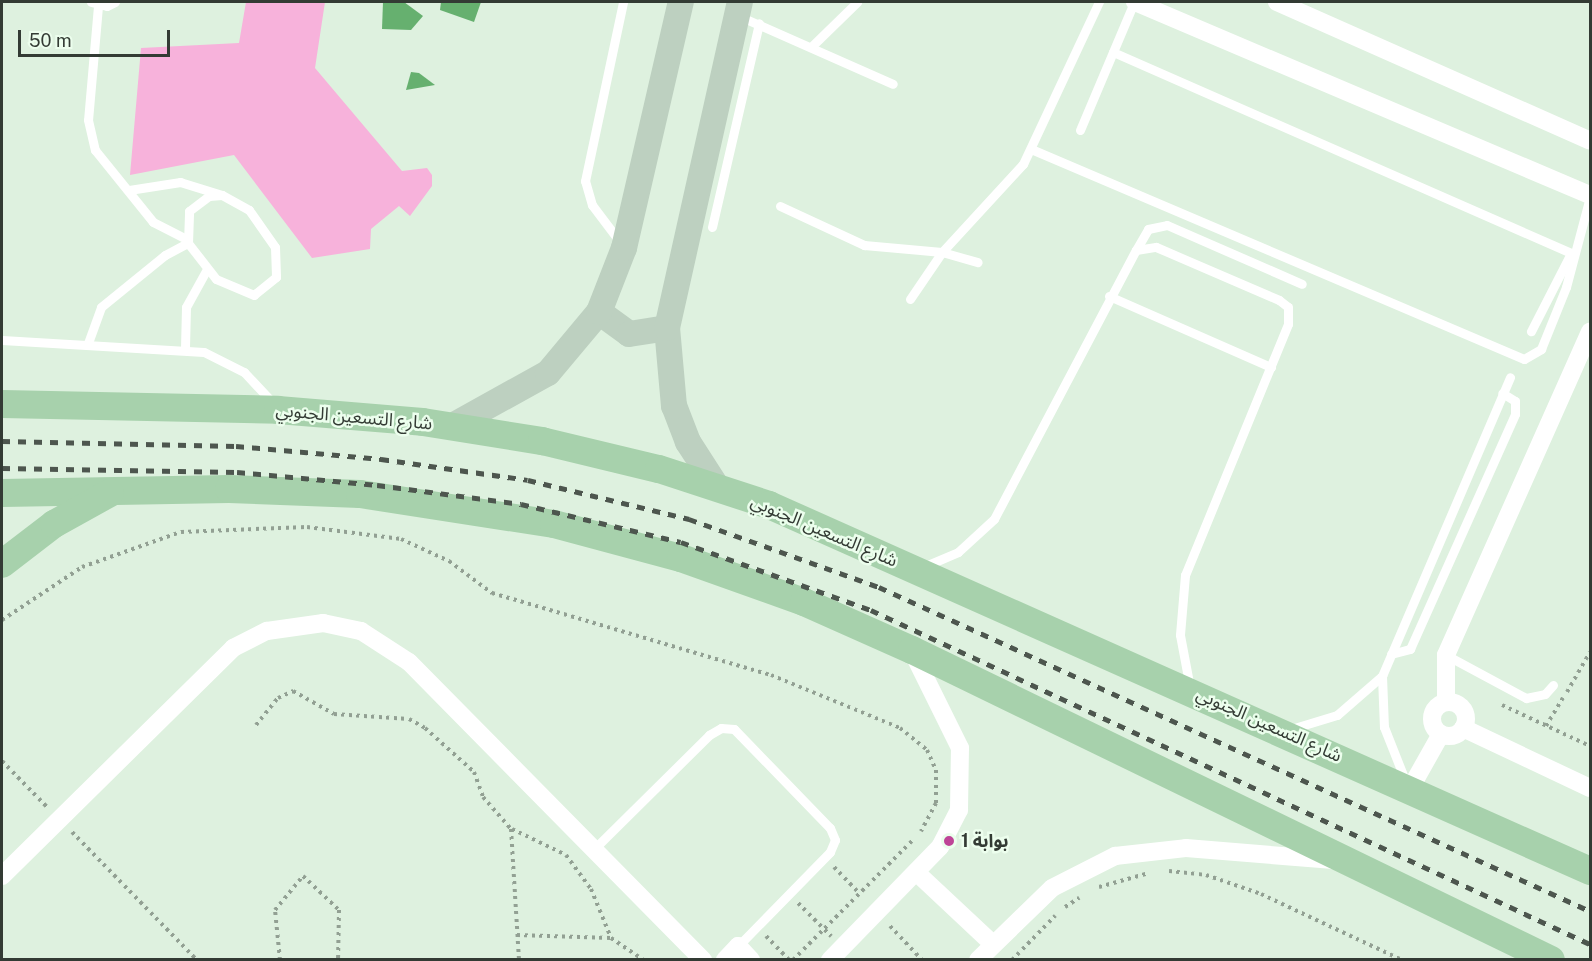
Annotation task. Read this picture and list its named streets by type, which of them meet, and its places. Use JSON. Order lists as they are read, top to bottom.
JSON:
{
  "streets": {
    "main road": ["شارع التسعين الجنوبي"]
  },
  "places": ["بوابة 1"],
  "scale_bar": "50 m"
}
